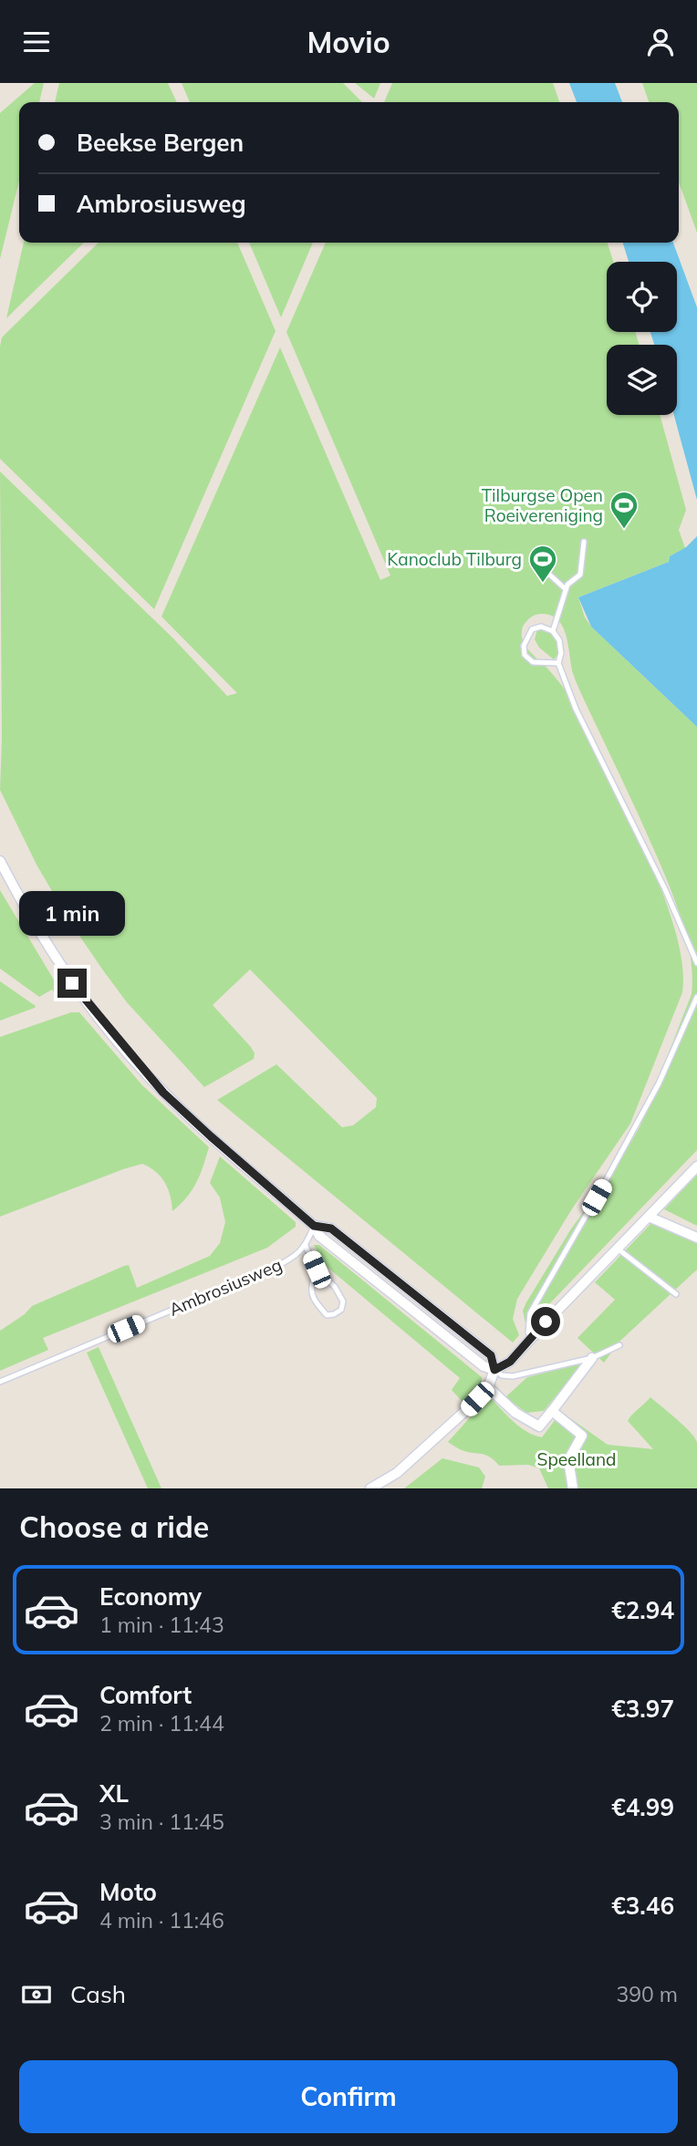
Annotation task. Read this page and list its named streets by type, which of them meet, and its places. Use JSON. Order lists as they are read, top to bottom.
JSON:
{
  "streets": {
    "lane": ["Ambrosiusweg"]
  },
  "parks": ["Speelland"],
  "places": {
    "sports": ["Tilburgse Open Roeivereniging", "Kanoclub Tilburg"]
  },
  "page": {
    "header": "Movio",
    "banner": ["Beekse Bergen", "Ambrosiusweg"],
    "bubble": "1 min",
    "heading": "Choose a ride",
    "list": [
      {
        "name": "Economy",
        "note": "1 min · 11:43",
        "value": "€2.94"
      },
      {
        "name": "Comfort",
        "note": "2 min · 11:44",
        "value": "€3.97"
      },
      {
        "name": "XL",
        "note": "3 min · 11:45",
        "value": "€4.99"
      },
      {
        "name": "Moto",
        "note": "4 min · 11:46",
        "value": "€3.46"
      }
    ],
    "pay": ["Cash", "390 m"],
    "buttons": "Confirm"
  }
}
